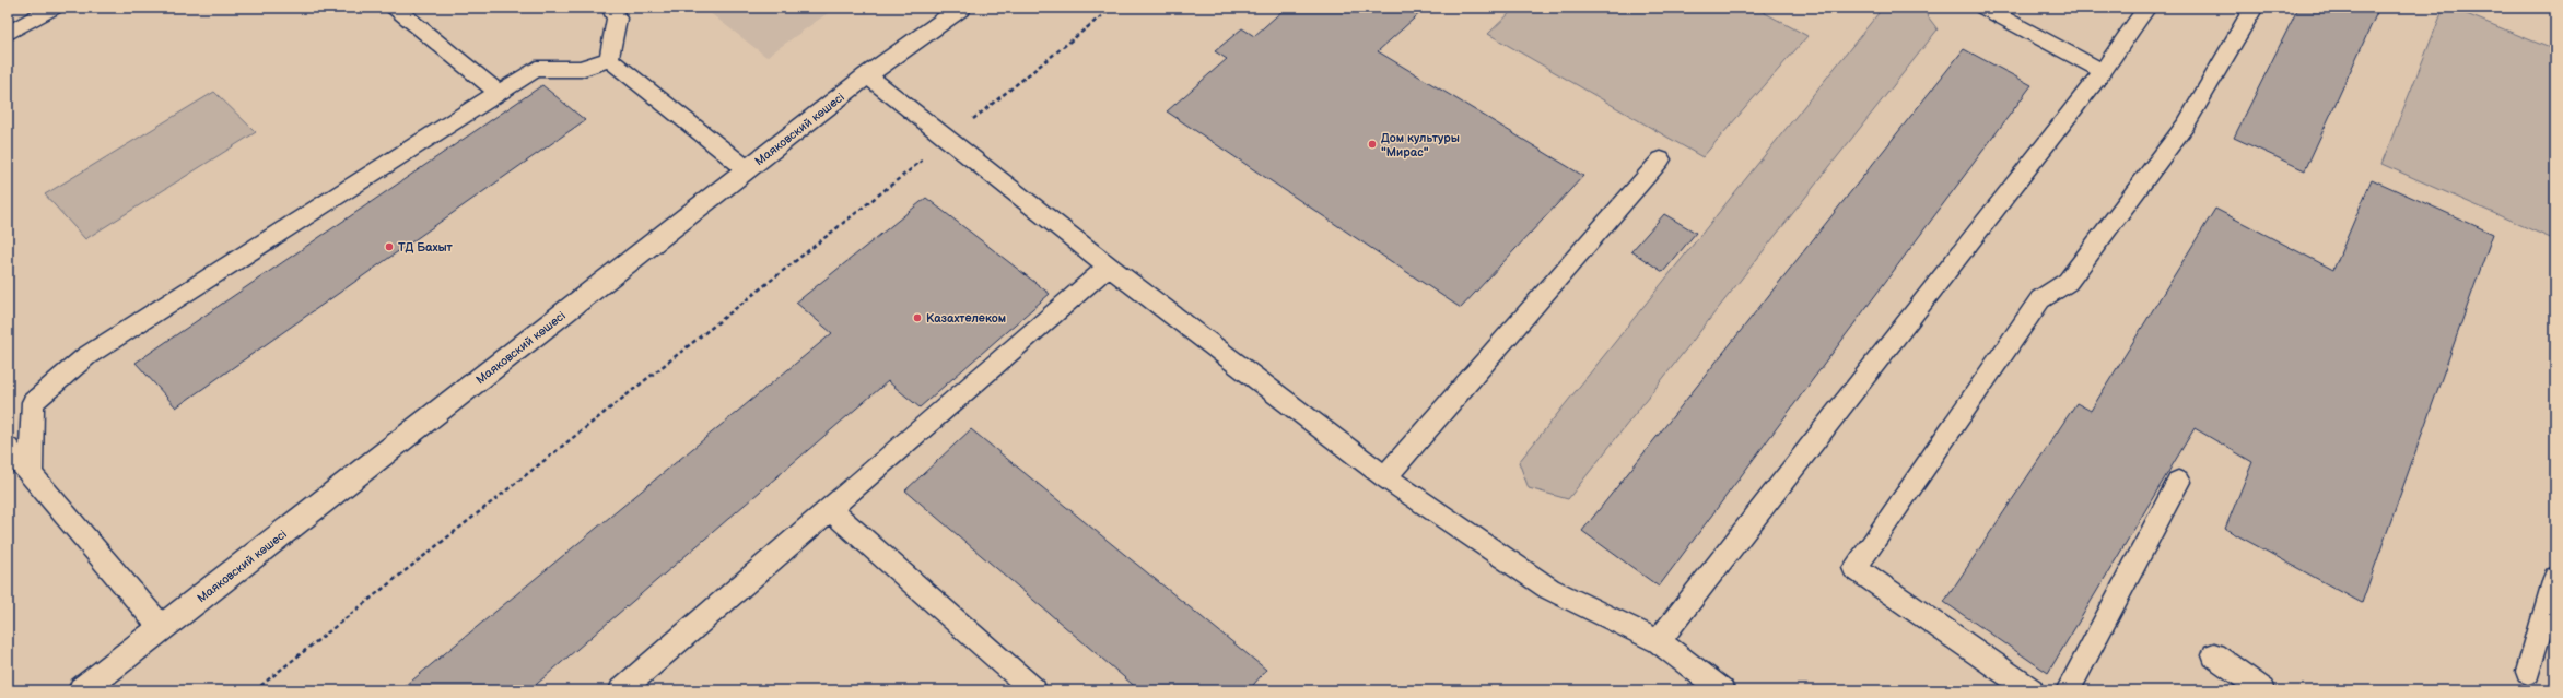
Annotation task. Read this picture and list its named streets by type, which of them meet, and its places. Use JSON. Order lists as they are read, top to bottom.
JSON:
{
  "streets": {
    "street": ["Маяковский көшесі"]
  },
  "places": ["Дом культуры \"Мирас\"", "ТД Бахыт", "Казахтелеком"]
}
